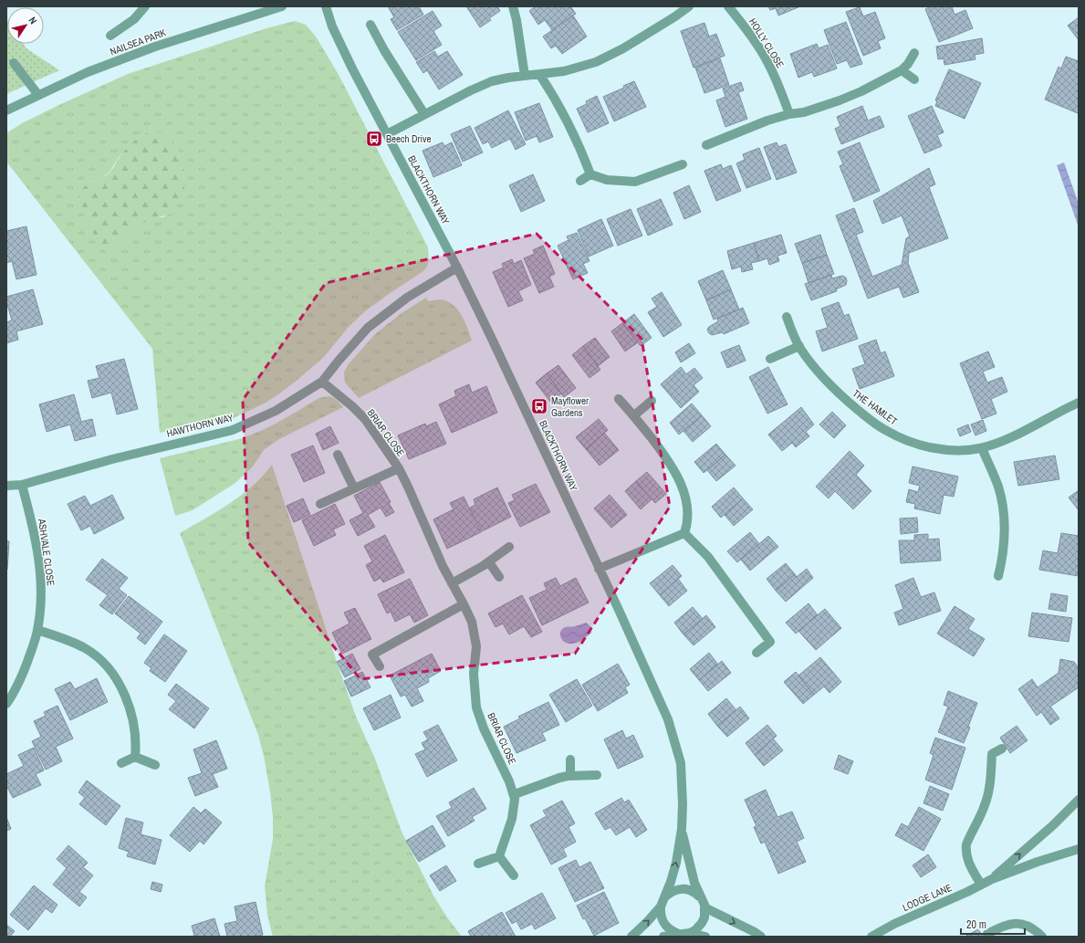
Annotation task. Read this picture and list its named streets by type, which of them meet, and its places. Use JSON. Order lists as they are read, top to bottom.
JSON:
{
  "streets": {
    "street": [
      "NAILSEA PARK",
      "HOLLY CLOSE",
      "BLACKTHORN WAY",
      "THE HAMLET",
      "HAWTHORN WAY",
      "BRIAR CLOSE",
      "ASHVALE CLOSE",
      "LODGE LANE"
    ]
  },
  "crossings": [
    ["BLACKTHORN WAY", "HAWTHORN WAY"],
    ["HAWTHORN WAY", "BRIAR CLOSE"],
    ["HAWTHORN WAY", "ASHVALE CLOSE"]
  ],
  "places": {
    "bus stop": ["Beech Drive", "Mayflower Gardens"]
  },
  "scale_bar": "20 m",
  "north": "top right"
}
